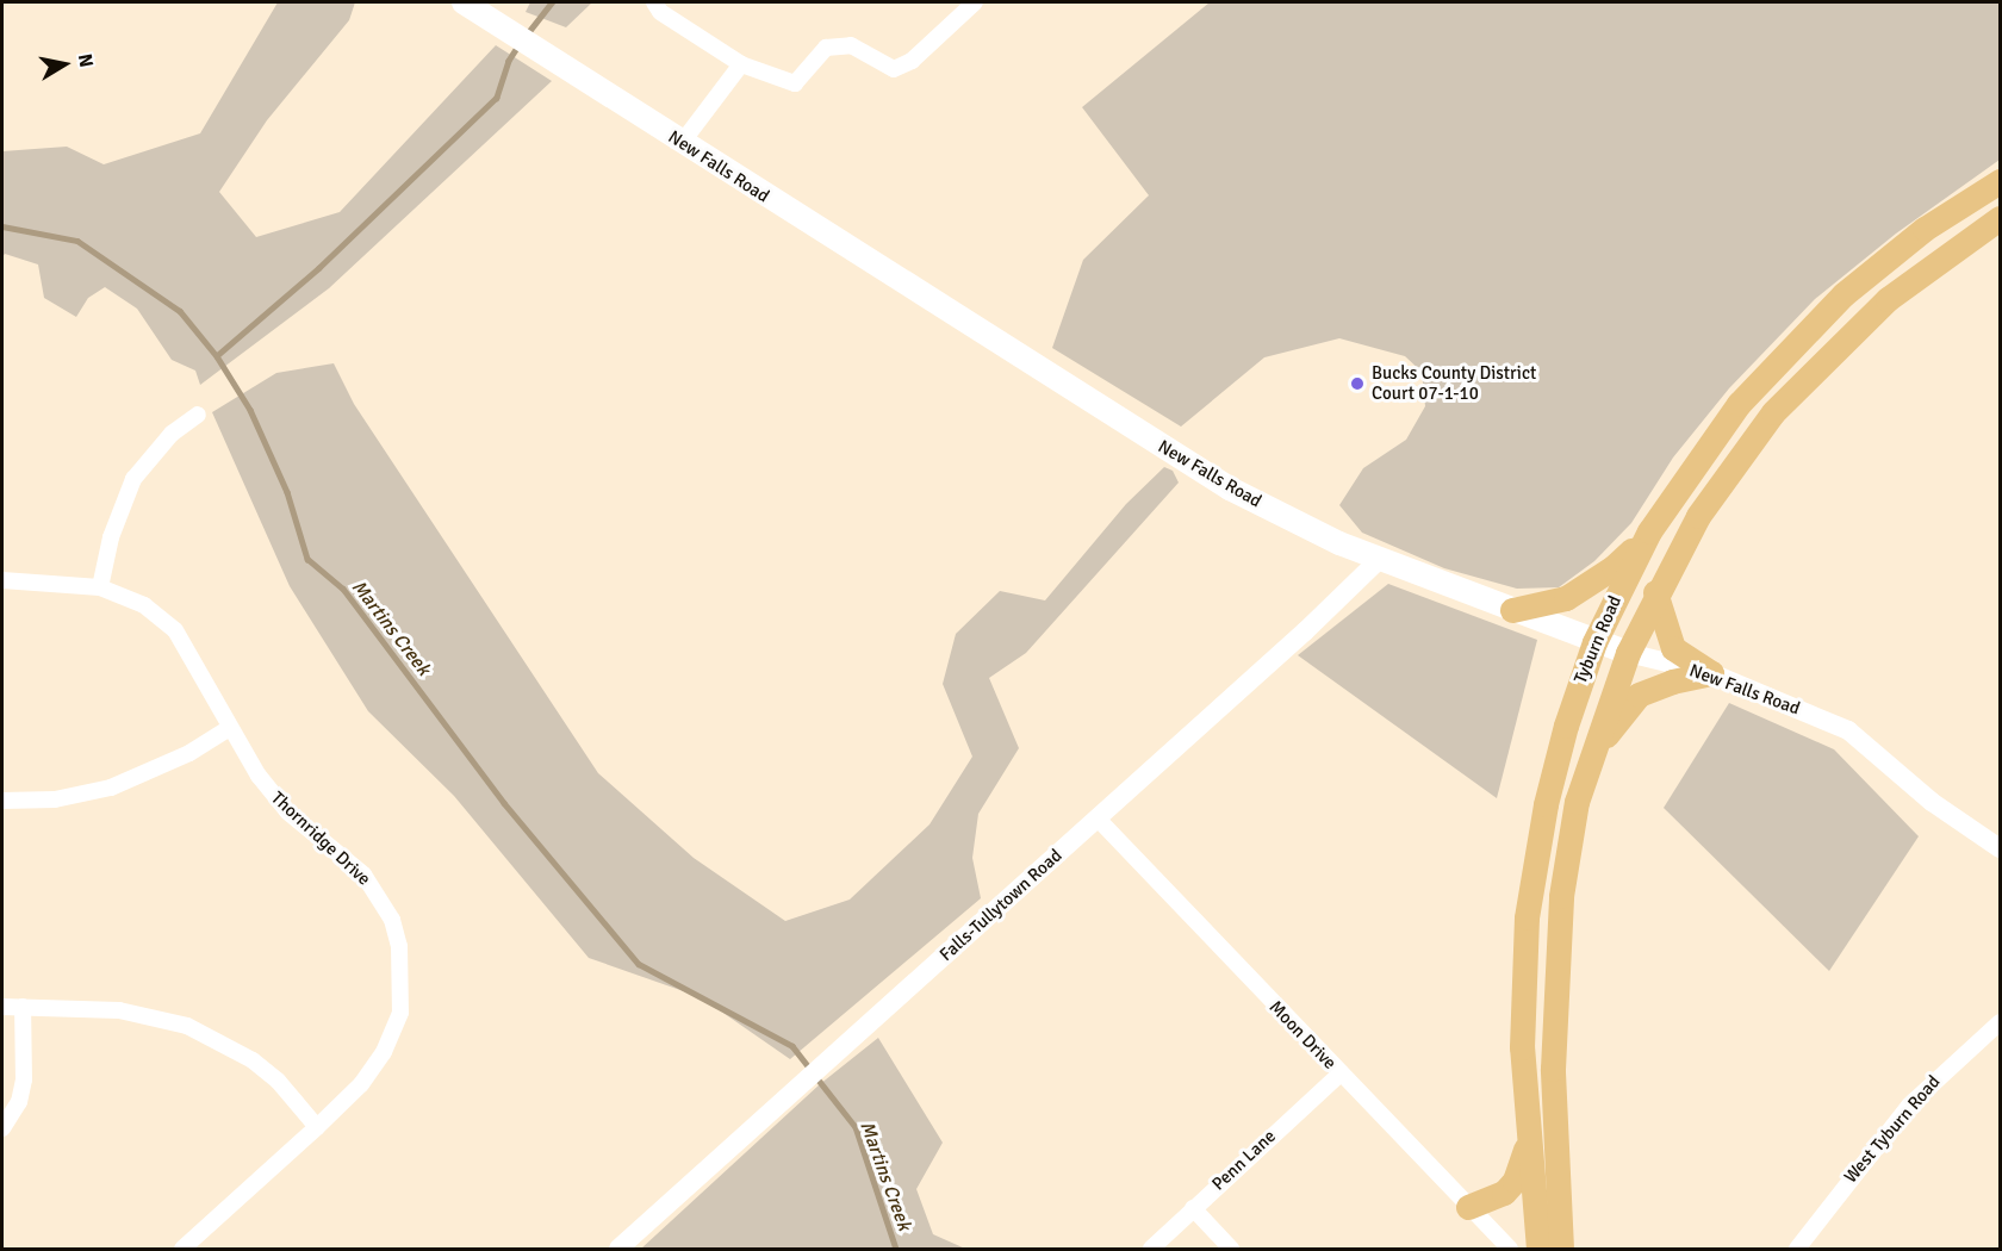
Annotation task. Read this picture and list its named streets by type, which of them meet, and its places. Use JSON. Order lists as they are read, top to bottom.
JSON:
{
  "streets": {
    "main road": ["New Falls Road", "Tyburn Road"],
    "street": [
      "Thornridge Drive",
      "Falls-Tullytown Road",
      "Moon Drive",
      "West Tyburn Road",
      "Penn Lane"
    ]
  },
  "crossings": [
    ["New Falls Road", "Tyburn Road"],
    ["New Falls Road", "Falls-Tullytown Road"],
    ["Falls-Tullytown Road", "Moon Drive"],
    ["Moon Drive", "Penn Lane"]
  ],
  "water": ["Martins Creek"],
  "places": ["Bucks County District Court 07-1-10"],
  "north": "right"
}
